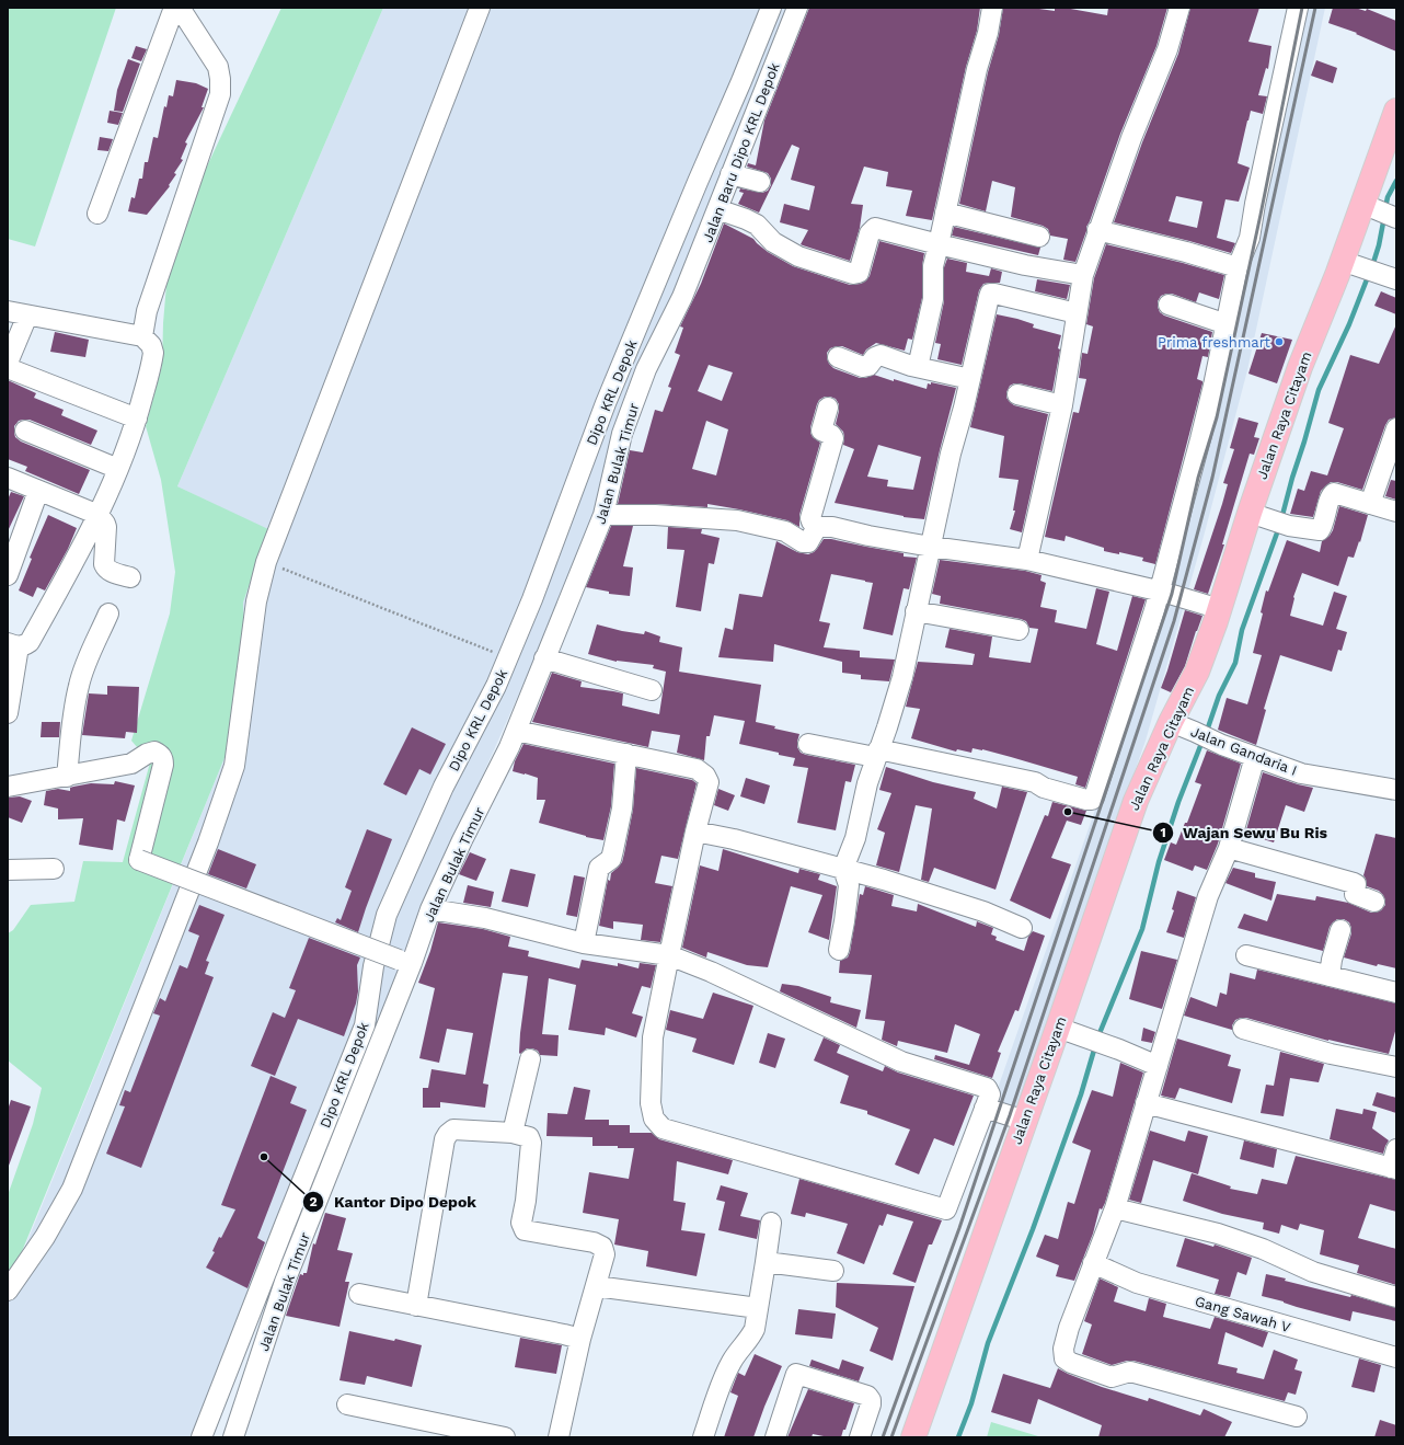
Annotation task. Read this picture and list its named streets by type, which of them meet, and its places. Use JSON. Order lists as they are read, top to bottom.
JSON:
{
  "streets": {
    "main road": ["Jalan Raya Citayam"],
    "street": [
      "Jalan Baru Dipo KRL Depok",
      "Dipo KRL Depok",
      "Jalan Bulak Timur",
      "Jalan Gandaria I",
      "Gang Sawah V"
    ]
  },
  "crossings": [
    ["Jalan Baru Dipo KRL Depok", "Jalan Bulak Timur"],
    ["Jalan Raya Citayam", "Jalan Gandaria I"]
  ],
  "places": ["Prima freshmart", "Wajan Sewu Bu Ris", "Kantor Dipo Depok"]
}
